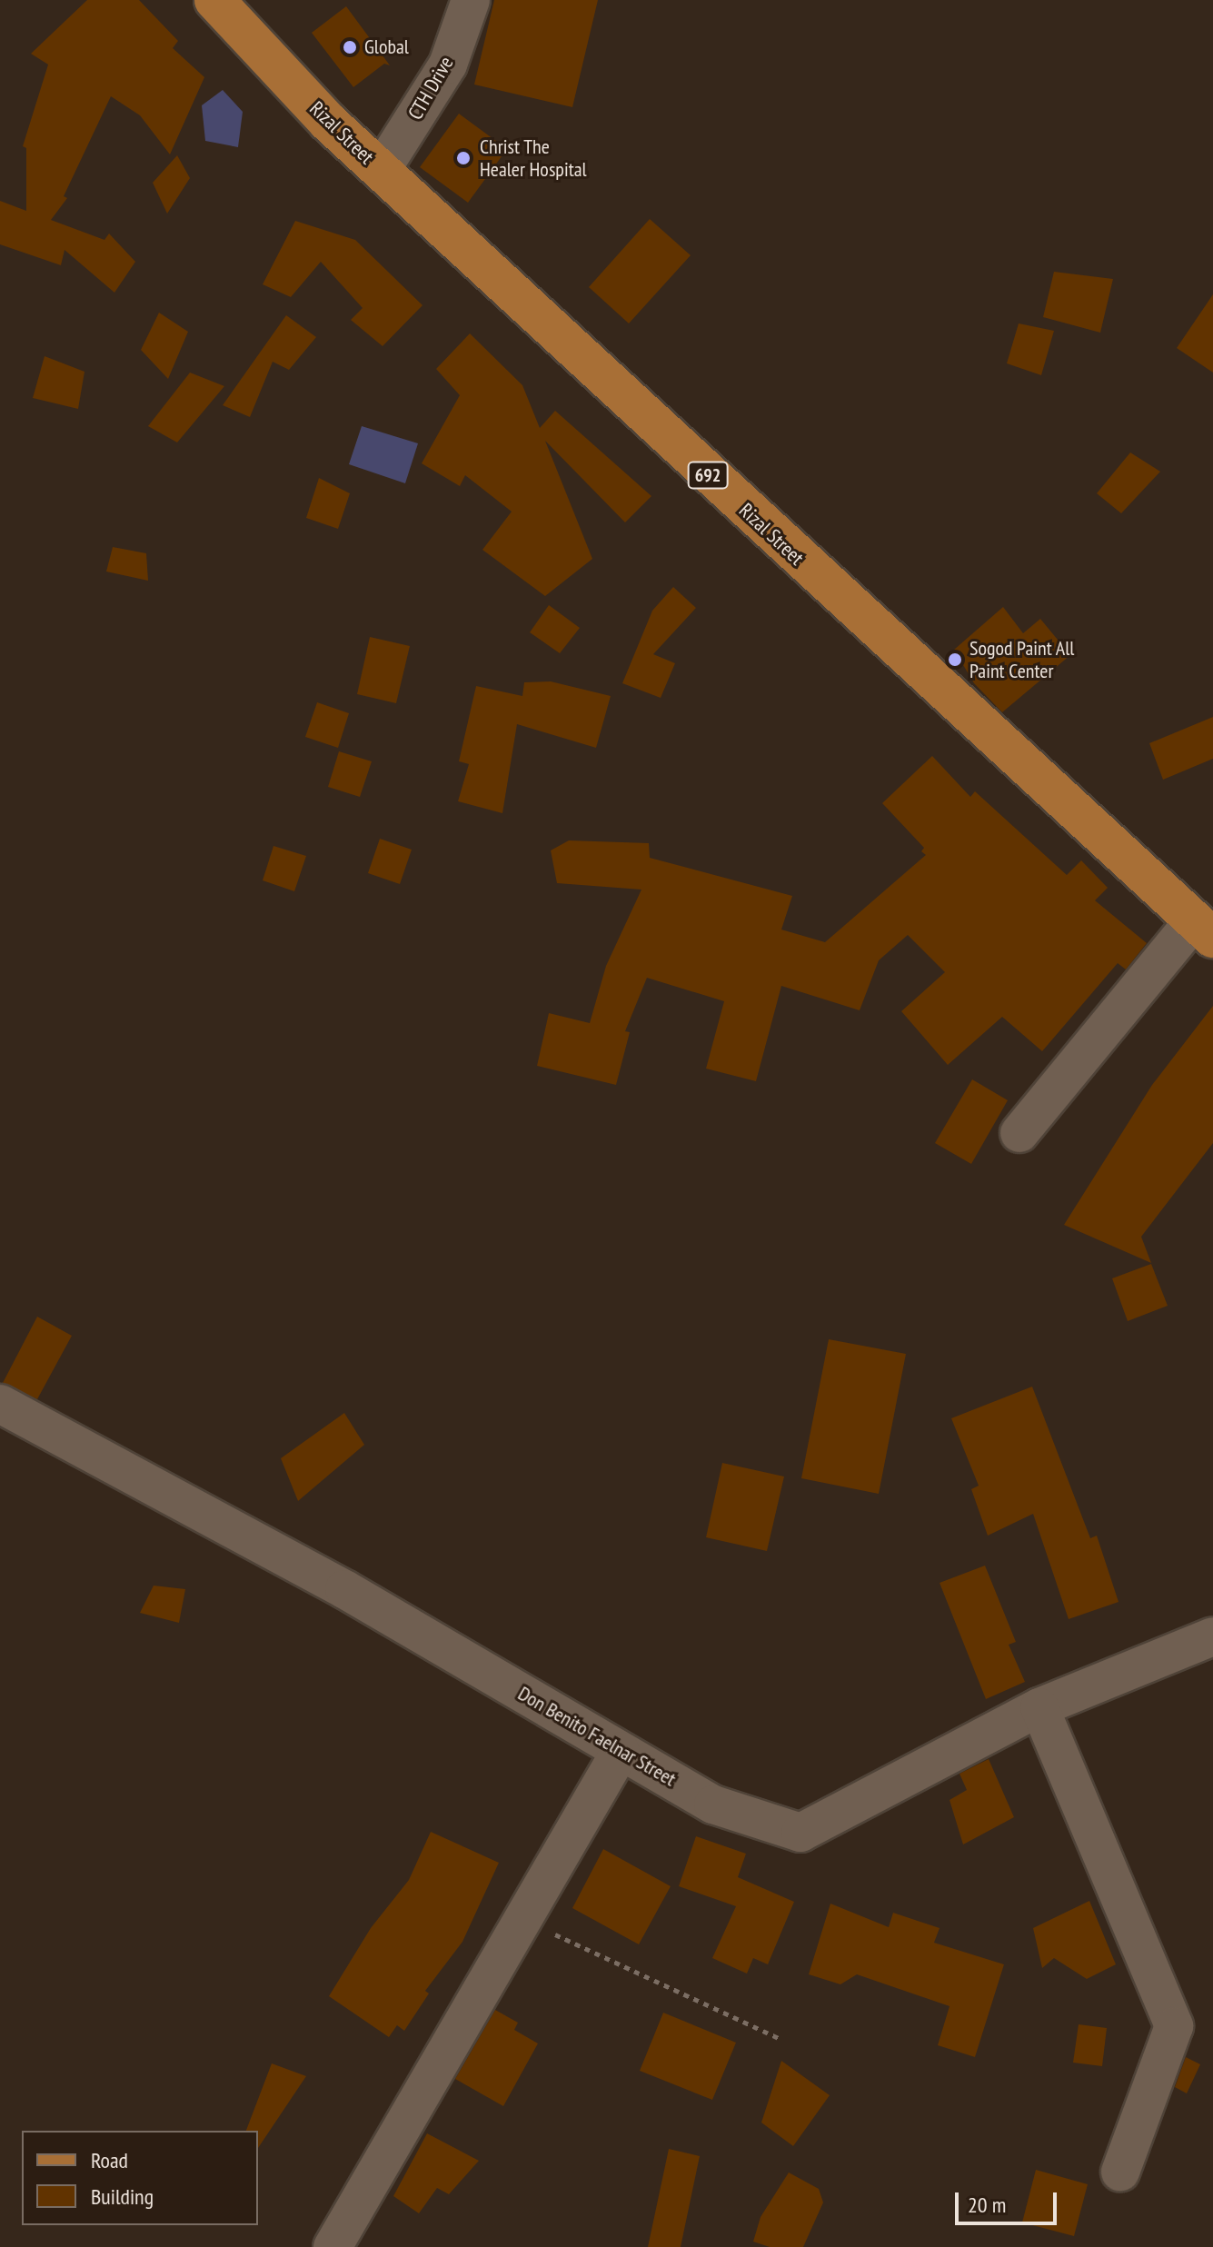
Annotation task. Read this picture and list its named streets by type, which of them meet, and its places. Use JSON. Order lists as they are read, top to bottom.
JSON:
{
  "streets": {
    "main road": ["Rizal Street", "692"],
    "street": ["CTH Drive", "Don Benito Faelnar Street"]
  },
  "crossings": [
    ["CTH Drive", "Rizal Street"]
  ],
  "places": ["Global", "Christ The Healer Hospital", "Sogod Paint All Paint Center"],
  "legend": ["Road", "Building"],
  "scale_bar": "20 m"
}
